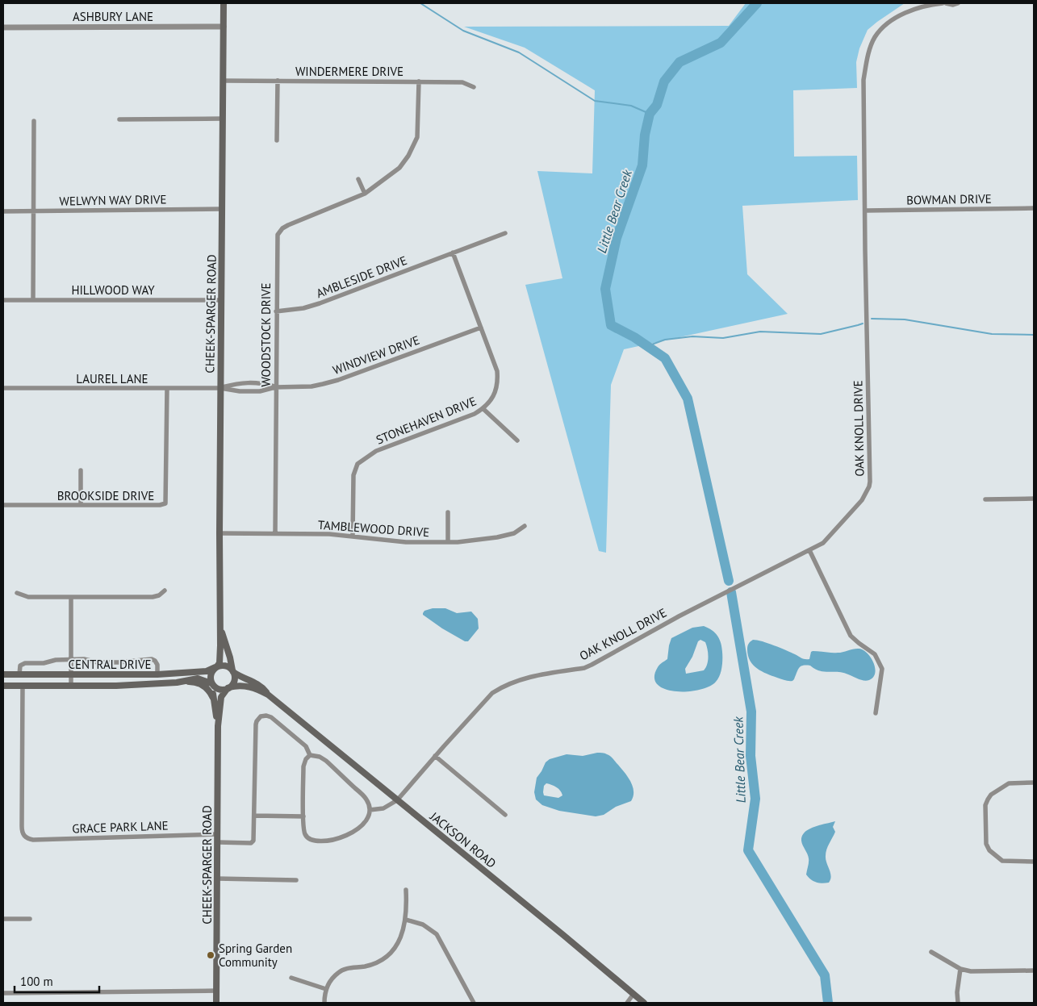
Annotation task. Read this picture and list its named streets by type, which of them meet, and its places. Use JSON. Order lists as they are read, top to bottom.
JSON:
{
  "streets": {
    "main road": ["CHEEK-SPARGER ROAD", "CENTRAL DRIVE", "JACKSON ROAD"],
    "street": [
      "ASHBURY LANE",
      "WINDERMERE DRIVE",
      "BOWMAN DRIVE",
      "WELWYN WAY DRIVE",
      "AMBLESIDE DRIVE",
      "HILLWOOD WAY",
      "WOODSTOCK DRIVE",
      "WINDVIEW DRIVE",
      "LAUREL LANE",
      "STONEHAVEN DRIVE",
      "OAK KNOLL DRIVE",
      "BROOKSIDE DRIVE",
      "TAMBLEWOOD DRIVE",
      "GRACE PARK LANE"
    ]
  },
  "crossings": [
    ["ASHBURY LANE", "CHEEK-SPARGER ROAD"],
    ["WINDERMERE DRIVE", "CHEEK-SPARGER ROAD"],
    ["WINDERMERE DRIVE", "WOODSTOCK DRIVE"],
    ["BOWMAN DRIVE", "OAK KNOLL DRIVE"],
    ["WELWYN WAY DRIVE", "CHEEK-SPARGER ROAD"],
    ["AMBLESIDE DRIVE", "WOODSTOCK DRIVE"],
    ["AMBLESIDE DRIVE", "STONEHAVEN DRIVE"],
    ["HILLWOOD WAY", "CHEEK-SPARGER ROAD"],
    ["CHEEK-SPARGER ROAD", "WINDVIEW DRIVE"],
    ["CHEEK-SPARGER ROAD", "LAUREL LANE"],
    ["CHEEK-SPARGER ROAD", "TAMBLEWOOD DRIVE"],
    ["CHEEK-SPARGER ROAD", "CENTRAL DRIVE"],
    ["CHEEK-SPARGER ROAD", "GRACE PARK LANE"],
    ["CHEEK-SPARGER ROAD", "JACKSON ROAD"],
    ["WOODSTOCK DRIVE", "WINDVIEW DRIVE"],
    ["WOODSTOCK DRIVE", "TAMBLEWOOD DRIVE"],
    ["WINDVIEW DRIVE", "LAUREL LANE"],
    ["WINDVIEW DRIVE", "STONEHAVEN DRIVE"],
    ["LAUREL LANE", "BROOKSIDE DRIVE"],
    ["STONEHAVEN DRIVE", "TAMBLEWOOD DRIVE"],
    ["OAK KNOLL DRIVE", "JACKSON ROAD"],
    ["CENTRAL DRIVE", "GRACE PARK LANE"],
    ["CENTRAL DRIVE", "JACKSON ROAD"]
  ],
  "water": ["Little Bear Creek"],
  "places": ["Spring Garden Community"],
  "scale_bar": "100 m"
}
